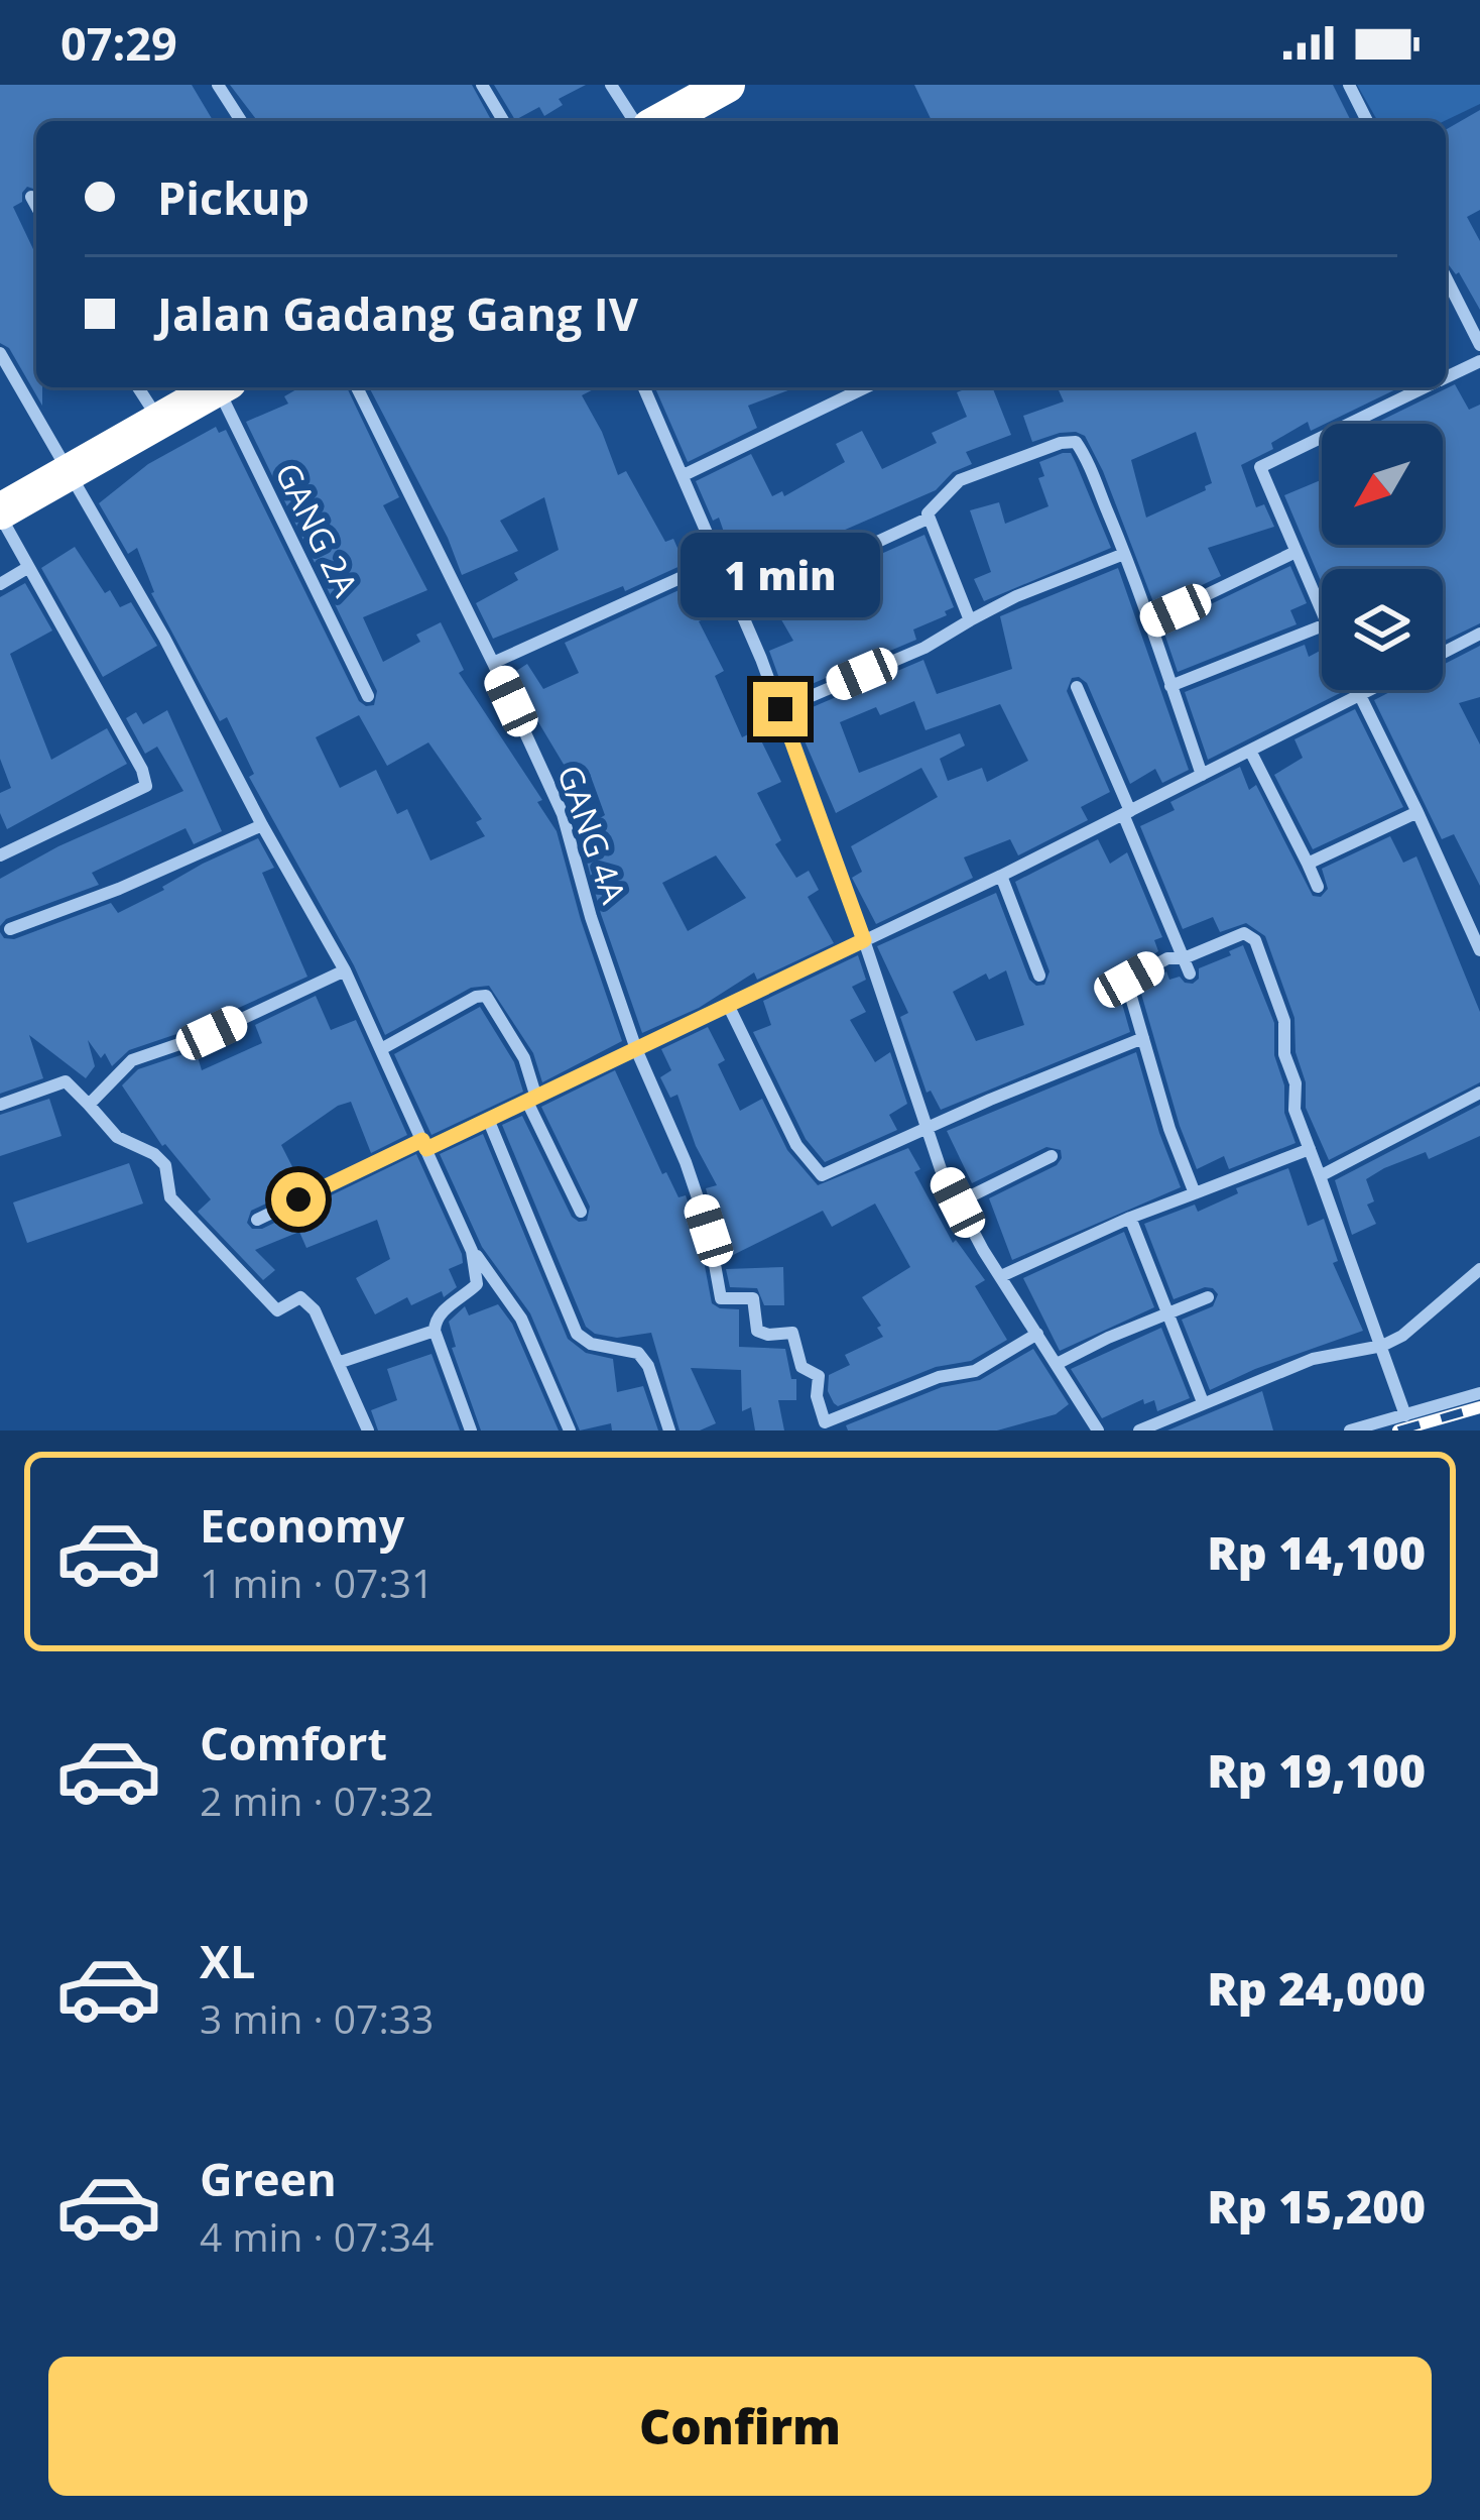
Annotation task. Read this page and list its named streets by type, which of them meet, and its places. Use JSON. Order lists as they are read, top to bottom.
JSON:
{
  "streets": {
    "street": ["GANG 2A", "GANG 4A"]
  },
  "north": "bottom left",
  "page": {
    "status": "07:29",
    "banner": ["Pickup", "Jalan Gadang Gang IV"],
    "bubble": "1 min",
    "list": [
      {
        "name": "Economy",
        "note": "1 min · 07:31",
        "value": "Rp 14,100"
      },
      {
        "name": "Comfort",
        "note": "2 min · 07:32",
        "value": "Rp 19,100"
      },
      {
        "name": "XL",
        "note": "3 min · 07:33",
        "value": "Rp 24,000"
      },
      {
        "name": "Green",
        "note": "4 min · 07:34",
        "value": "Rp 15,200"
      }
    ],
    "buttons": "Confirm"
  }
}
